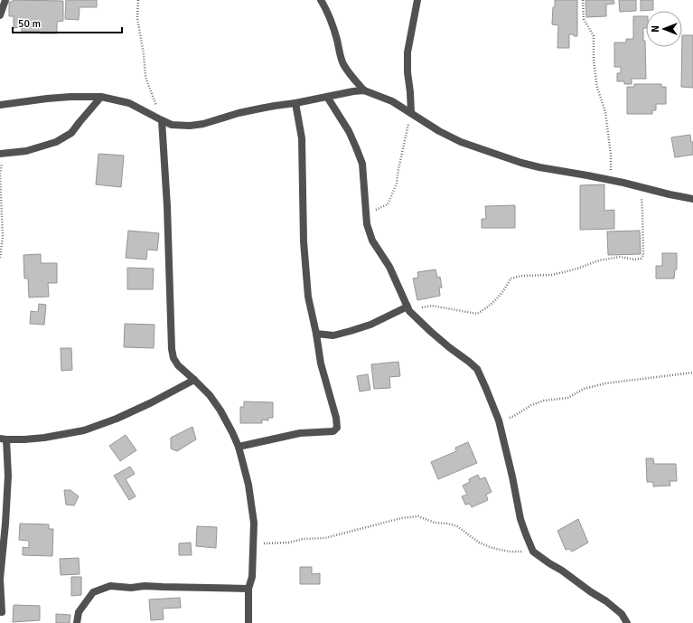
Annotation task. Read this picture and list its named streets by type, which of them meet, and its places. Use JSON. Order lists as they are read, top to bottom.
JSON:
{
  "scale_bar": "50 m",
  "north": "left"
}
